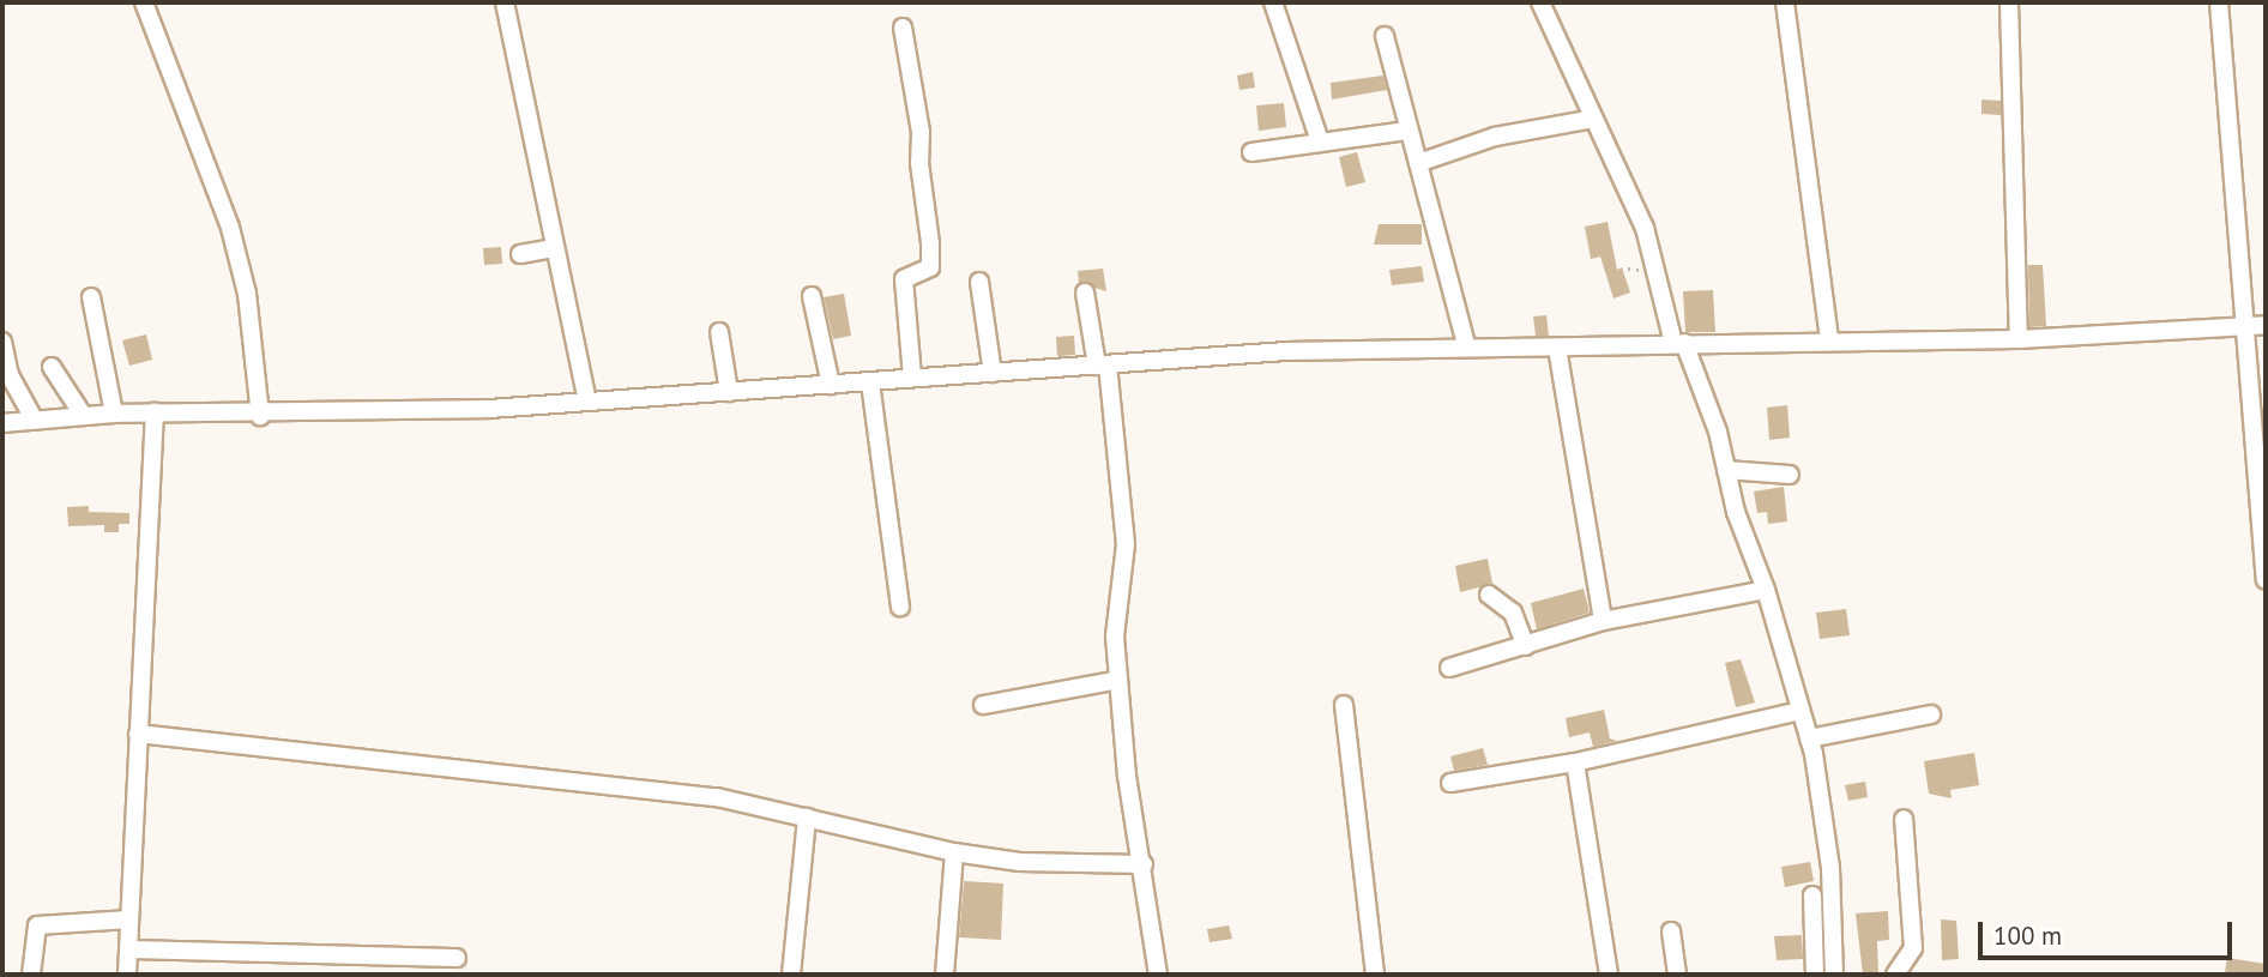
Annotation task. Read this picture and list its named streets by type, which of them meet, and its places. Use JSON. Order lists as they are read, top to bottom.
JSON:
{
  "scale_bar": "100 m"
}
